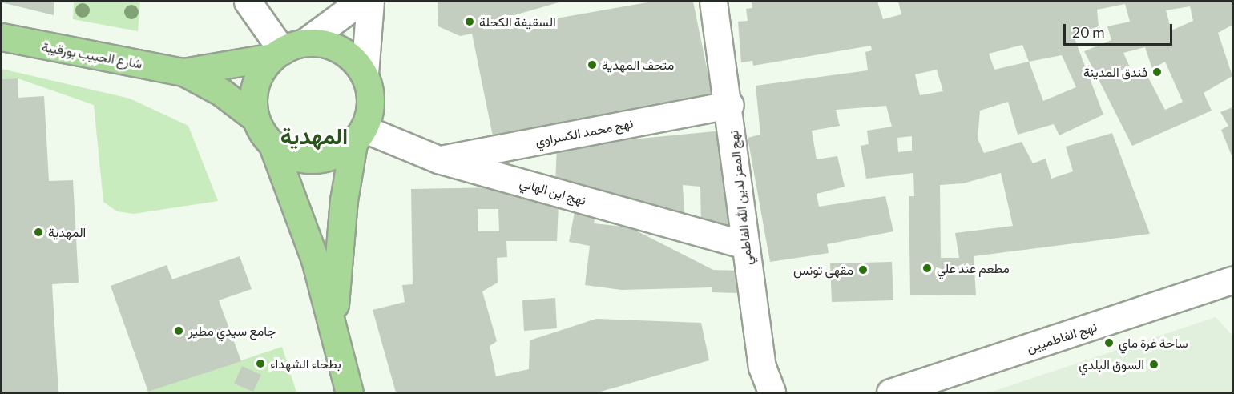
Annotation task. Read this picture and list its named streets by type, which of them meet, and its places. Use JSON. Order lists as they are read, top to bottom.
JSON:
{
  "streets": {
    "main road": ["شارع الحبيب بورقيبة"],
    "street": [
      "نهج محمد الكسراوي",
      "نهج ابن الهاني",
      "نهج المعز لدين الله الفاطمي",
      "نهج الفاطميين"
    ]
  },
  "crossings": [
    ["شارع الحبيب بورقيبة", "نهج ابن الهاني"],
    ["نهج محمد الكسراوي", "نهج ابن الهاني"],
    ["نهج محمد الكسراوي", "نهج المعز لدين الله الفاطمي"],
    ["نهج ابن الهاني", "نهج المعز لدين الله الفاطمي"]
  ],
  "districts": ["المهدية"],
  "places": [
    "السقيفة الكحلة",
    "متحف المهدية",
    "فندق المدينة",
    "المهدية",
    "مطعم عند علي",
    "مقهى تونس",
    "جامع سيدي مطير",
    "ساحة غرة ماي",
    "بطحاء الشهداء",
    "السوق البلدي"
  ],
  "scale_bar": "20 m"
}
